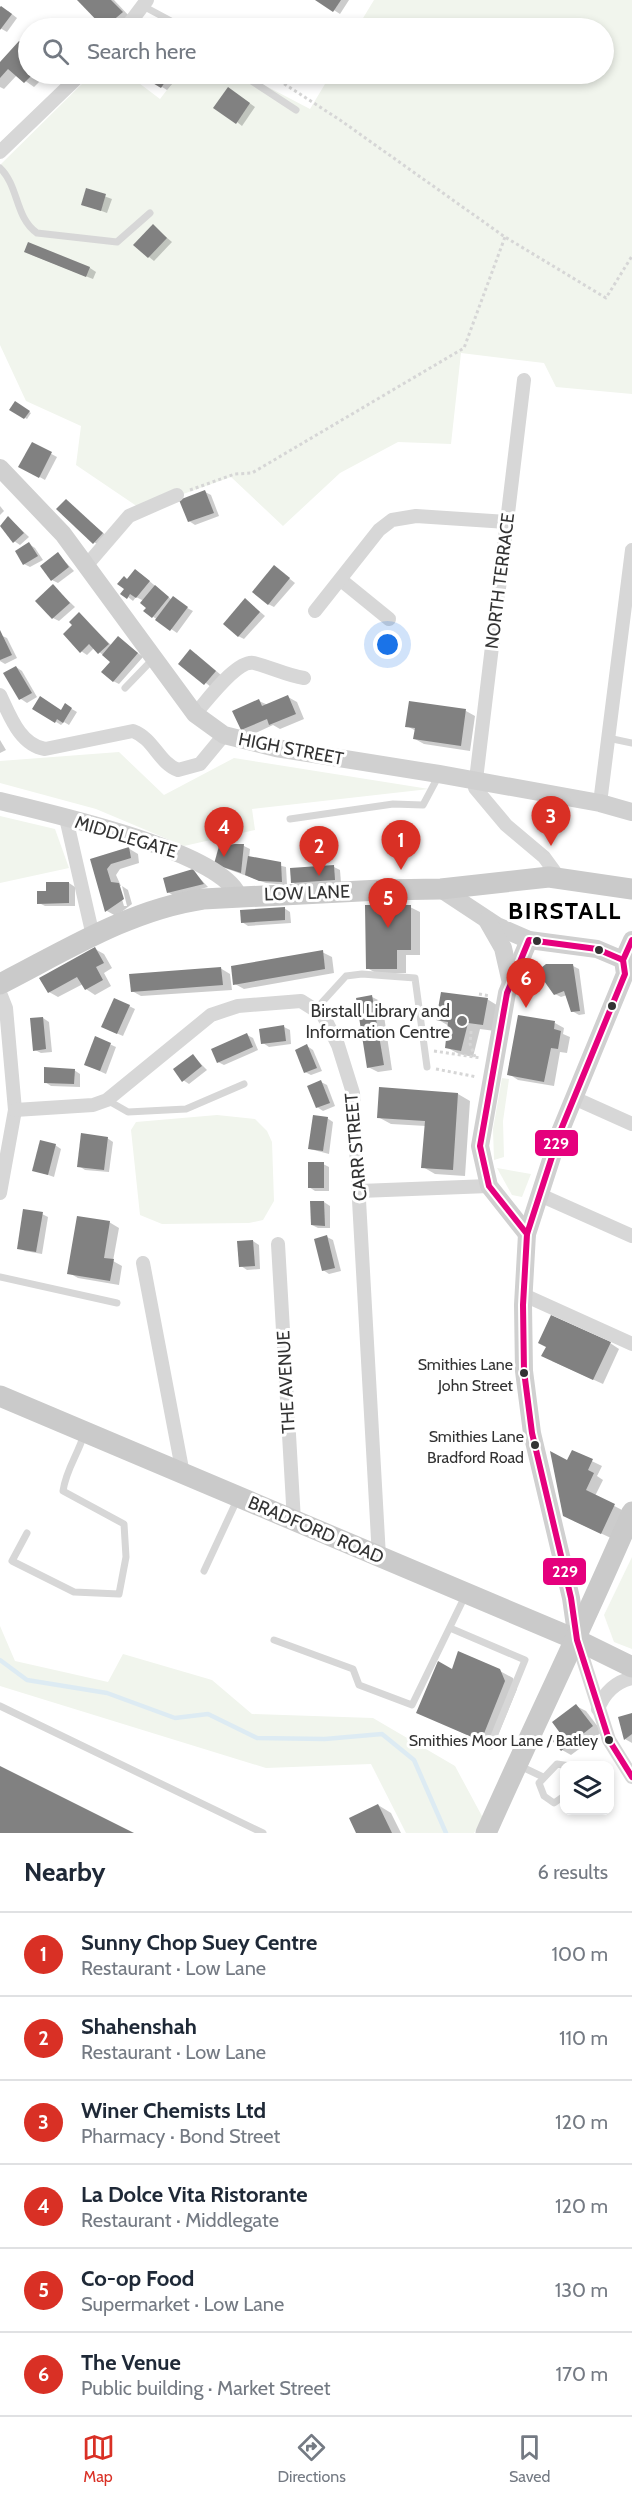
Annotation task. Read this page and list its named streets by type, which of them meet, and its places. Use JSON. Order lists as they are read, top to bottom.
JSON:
{
  "streets": {
    "main road": ["LOW LANE", "BRADFORD ROAD"],
    "street": [
      "NORTH TERRACE",
      "HIGH STREET",
      "MIDDLEGATE",
      "CARR STREET",
      "THE AVENUE"
    ]
  },
  "crossings": [
    ["NORTH TERRACE", "HIGH STREET"],
    ["MIDDLEGATE", "LOW LANE"],
    ["CARR STREET", "BRADFORD ROAD"],
    ["THE AVENUE", "BRADFORD ROAD"]
  ],
  "districts": ["BIRSTALL"],
  "places": [
    "Birstall Library and Information Centre",
    "Smithies Lane John Street",
    "Smithies Lane Bradford Road",
    "Smithies Moor Lane / Batley"
  ],
  "lines": ["transit line 229"],
  "page": {
    "search": "Search here",
    "pins": [
      "3",
      "4",
      "1",
      "2",
      "5",
      "6"
    ],
    "heading": ["Nearby", "6 results"],
    "list": [
      {
        "mark": "1",
        "name": "Sunny Chop Suey Centre",
        "note": "Restaurant · Low Lane",
        "value": "100 m"
      },
      {
        "mark": "2",
        "name": "Shahenshah",
        "note": "Restaurant · Low Lane",
        "value": "110 m"
      },
      {
        "mark": "3",
        "name": "Winer Chemists Ltd",
        "note": "Pharmacy · Bond Street",
        "value": "120 m"
      },
      {
        "mark": "4",
        "name": "La Dolce Vita Ristorante",
        "note": "Restaurant · Middlegate",
        "value": "120 m"
      },
      {
        "mark": "5",
        "name": "Co-op Food",
        "note": "Supermarket · Low Lane",
        "value": "130 m"
      },
      {
        "mark": "6",
        "name": "The Venue",
        "note": "Public building · Market Street",
        "value": "170 m"
      }
    ],
    "nav": ["Map", "Directions", "Saved"]
  }
}
